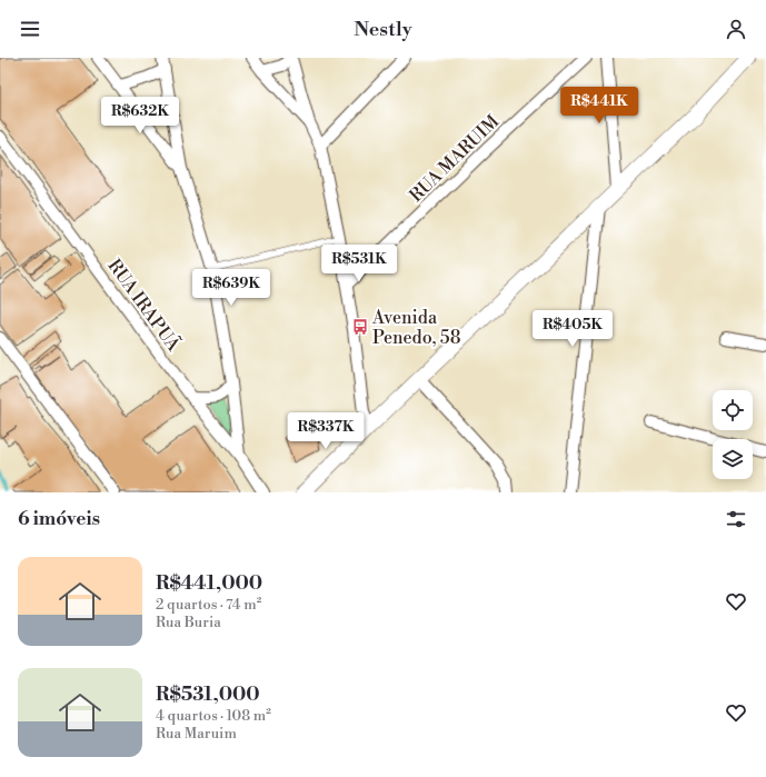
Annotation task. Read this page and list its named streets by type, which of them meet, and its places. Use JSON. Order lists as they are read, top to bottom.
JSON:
{
  "streets": {
    "street": ["RUA MARUIM", "RUA IRAPUÃ"]
  },
  "places": {
    "bus stop": ["Avenida Penedo, 58"]
  },
  "page": {
    "header": "Nestly",
    "price": [
      "R$441K",
      "R$632K",
      "R$531K",
      "R$639K",
      "R$405K",
      "R$337K"
    ],
    "heading": "6 imóveis",
    "list": [
      {
        "name": "R$441,000",
        "note": "2 quartos · 74 m² · Rua Buria"
      },
      {
        "name": "R$531,000",
        "note": "4 quartos · 108 m² · Rua Maruim"
      }
    ]
  }
}
